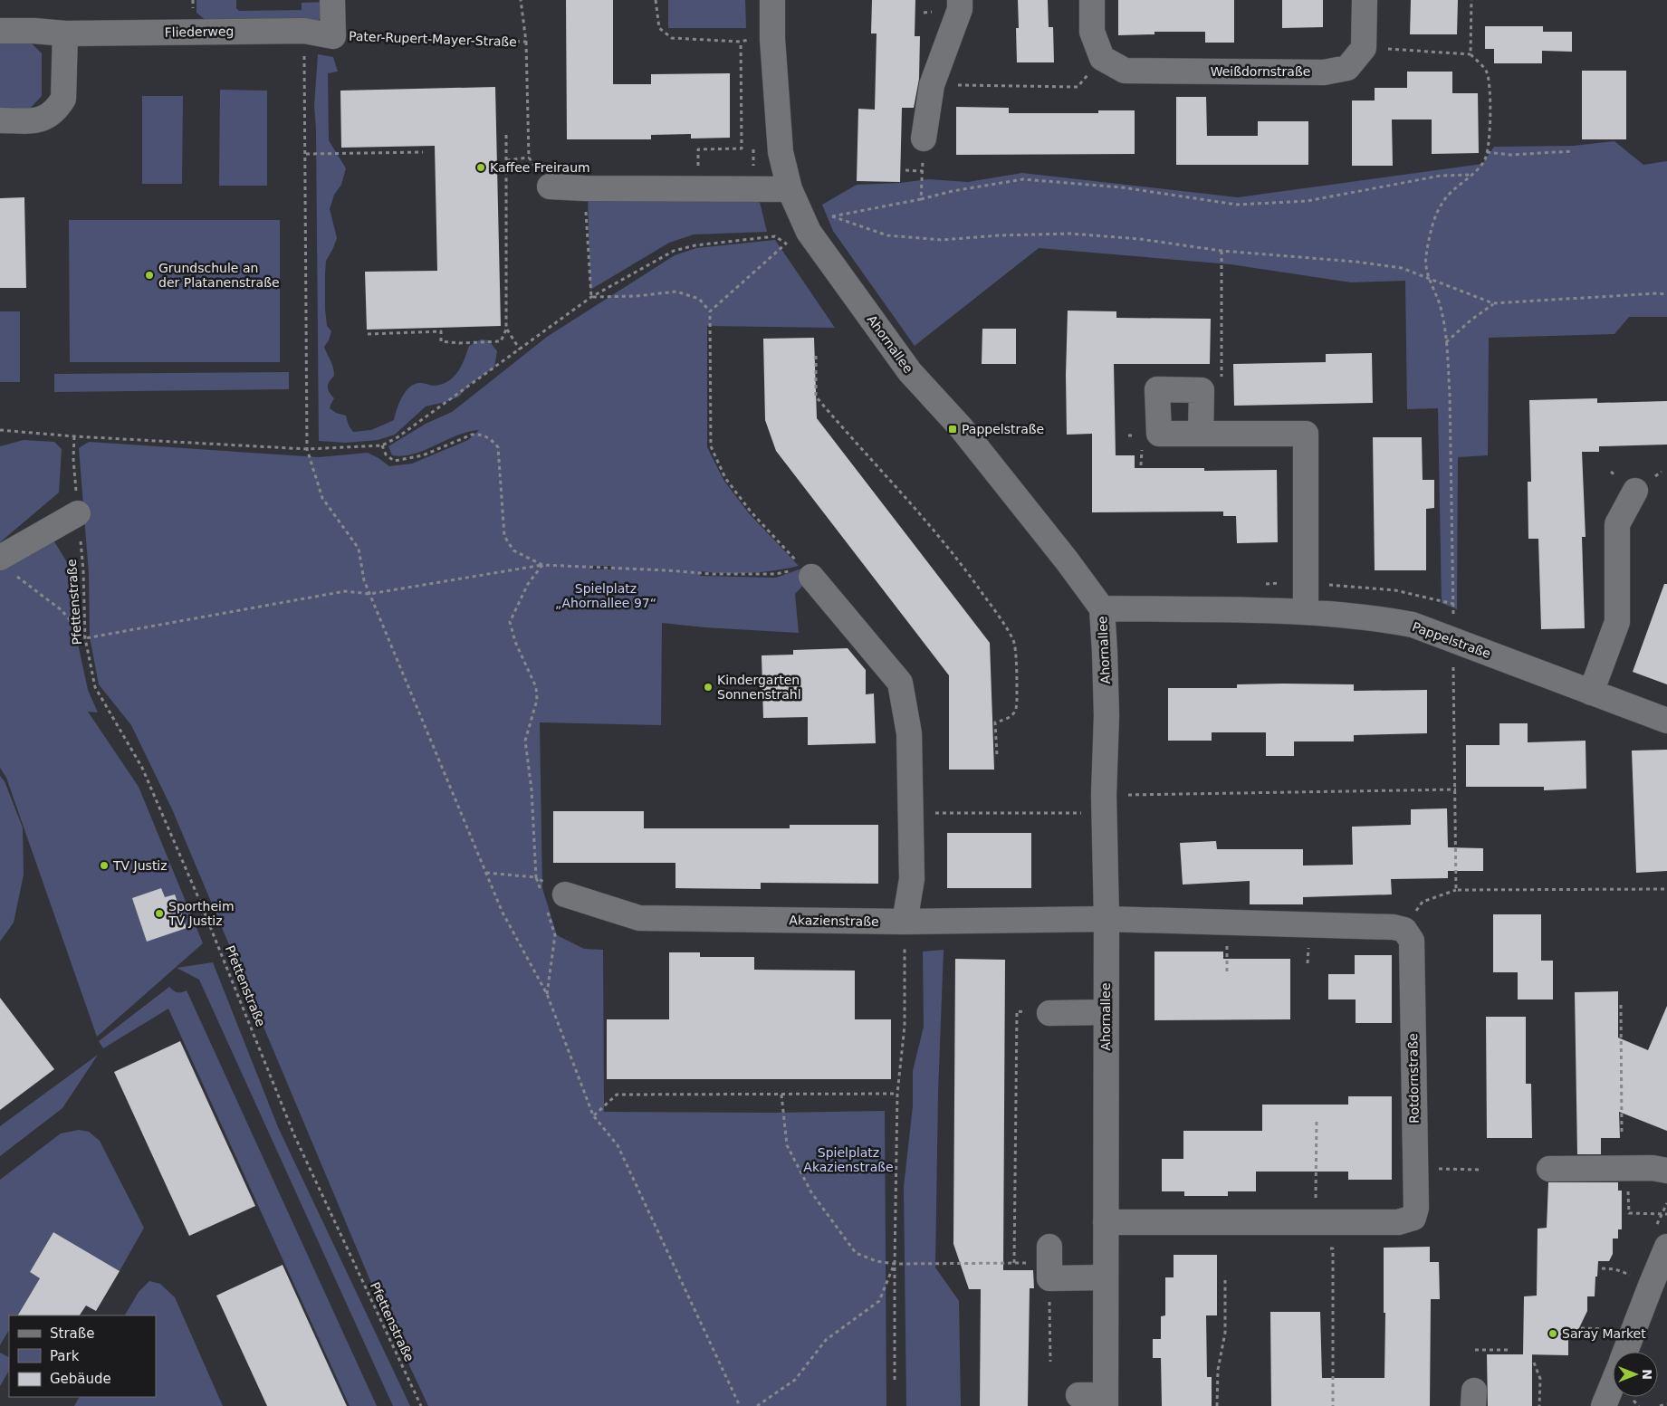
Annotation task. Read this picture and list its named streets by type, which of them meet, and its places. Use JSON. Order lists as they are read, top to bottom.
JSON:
{
  "streets": {
    "street": [
      "Fliederweg",
      "Pater-Rupert-Mayer-Straße",
      "Weißdornstraße",
      "Ahornallee",
      "Pappelstraße",
      "Akazienstraße",
      "Rotdornstraße"
    ],
    "path": ["Pfettenstraße"]
  },
  "crossings": [
    ["Fliederweg", "Pater-Rupert-Mayer-Straße"],
    ["Ahornallee", "Pappelstraße"],
    ["Ahornallee", "Akazienstraße"],
    ["Ahornallee", "Rotdornstraße"]
  ],
  "parks": ["Spielplatz „Ahornallee 97“", "Spielplatz Akazienstraße"],
  "places": {
    "other": [
      "Kaffee Freiraum",
      "Grundschule an der Platanenstraße",
      "Kindergarten Sonnenstrahl",
      "TV Justiz",
      "Sportheim TV Justiz",
      "Saray Market"
    ],
    "transit": ["Pappelstraße"]
  },
  "legend": ["Straße", "Park", "Gebäude"],
  "north": "right"
}
